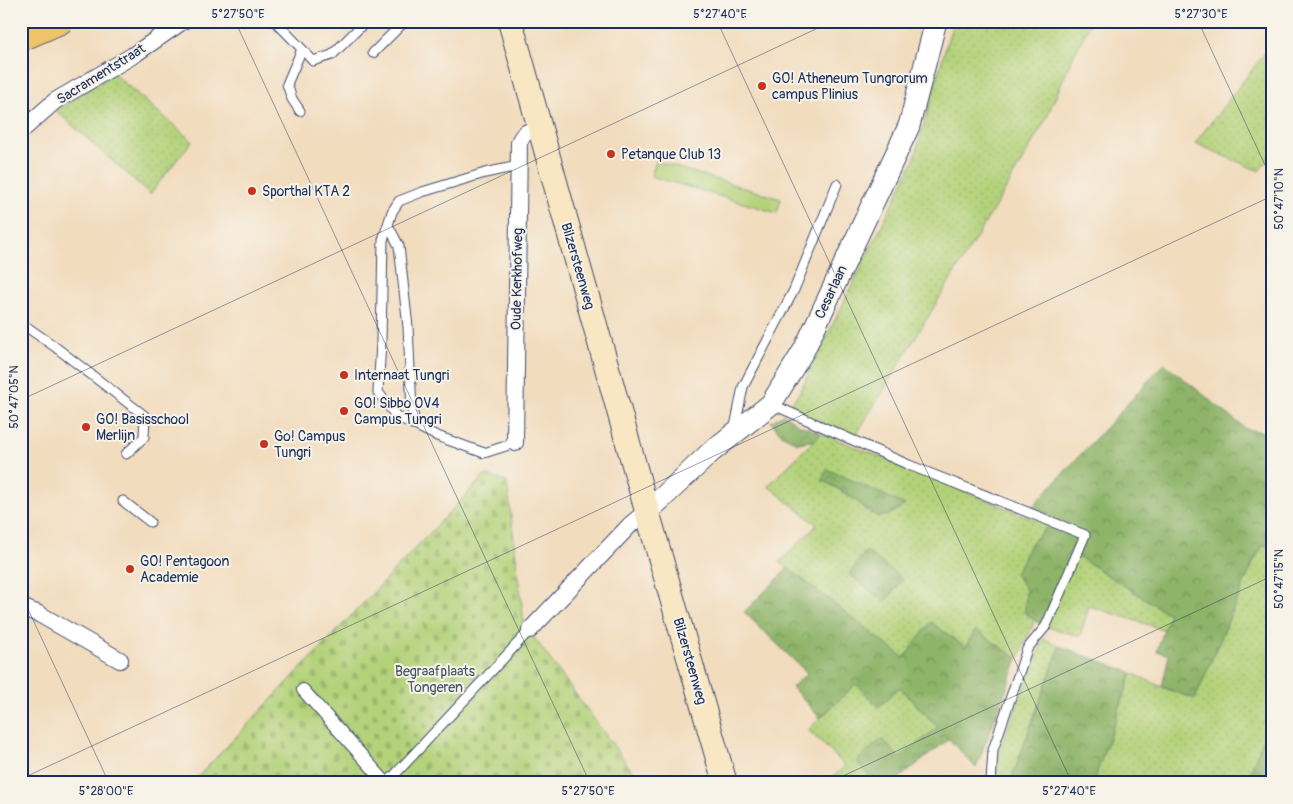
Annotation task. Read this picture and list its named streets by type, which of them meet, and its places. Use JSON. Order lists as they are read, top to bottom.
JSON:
{
  "streets": {
    "main road": ["Bilzersteenweg"],
    "street": ["Sacramentstraat", "Oude Kerkhofweg", "Cesarlaan"]
  },
  "crossings": [
    ["Bilzersteenweg", "Oude Kerkhofweg"],
    ["Bilzersteenweg", "Cesarlaan"]
  ],
  "parks": ["Begraafplaats Tongeren"],
  "places": [
    "GO! Atheneum Tungrorum campus Plinius",
    "Petanque Club 13",
    "Sporthal KTA 2",
    "Internaat Tungri",
    "GO! Sibbo OV4 Campus Tungri",
    "GO! Basisschool Merlijn",
    "Go! Campus Tungri",
    "GO! Pentagoon Academie"
  ],
  "coordinates": [
    "5°27'50\"E",
    "5°27'40\"E",
    "5°27'30\"E",
    "50°47'10\"N",
    "50°47'05\"N",
    "50°47'15\"N",
    "5°28'00\"E"
  ]
}
